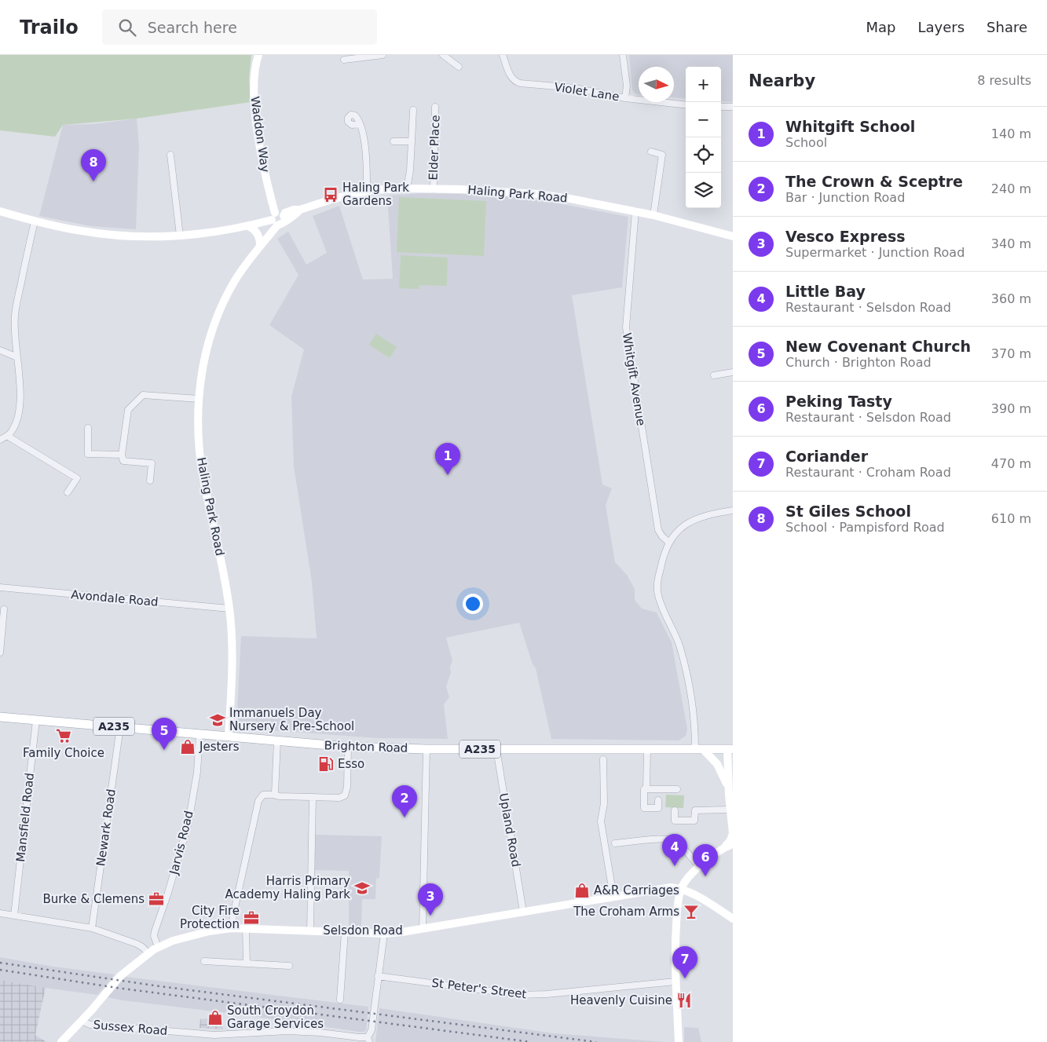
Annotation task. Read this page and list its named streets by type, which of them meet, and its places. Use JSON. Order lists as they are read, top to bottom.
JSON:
{
  "streets": {
    "main road": ["A235", "Brighton Road"],
    "street": [
      "Violet Lane",
      "Waddon Way",
      "Elder Place",
      "Haling Park Road",
      "Whitgift Avenue",
      "Avondale Road",
      "Mansfield Road",
      "Newark Road",
      "Upland Road",
      "Jarvis Road",
      "Selsdon Road",
      "St Peter's Street",
      "Sussex Road"
    ]
  },
  "crossings": [
    ["Waddon Way", "Haling Park Road"],
    ["Elder Place", "Haling Park Road"],
    ["Haling Park Road", "Whitgift Avenue"],
    ["Haling Park Road", "Avondale Road"],
    ["Haling Park Road", "Brighton Road"],
    ["Brighton Road", "Mansfield Road"],
    ["Brighton Road", "Newark Road"],
    ["Brighton Road", "Upland Road"],
    ["Brighton Road", "Jarvis Road"],
    ["Upland Road", "Selsdon Road"],
    ["Jarvis Road", "Selsdon Road"],
    ["Selsdon Road", "Sussex Road"],
    ["St Peter's Street", "Sussex Road"]
  ],
  "places": {
    "bus stop": ["Haling Park Gardens"],
    "school or university": ["Immanuels Day Nursery & Pre-School", "Harris Primary Academy Haling Park"],
    "supermarket": ["Family Choice"],
    "shop": ["Jesters", "A&R Carriages", "South Croydon Garage Services"],
    "fuel station": ["Esso"],
    "office": ["Burke & Clemens", "City Fire Protection"],
    "bar": ["The Croham Arms"],
    "restaurant": ["Heavenly Cuisine"]
  },
  "north": "right",
  "page": {
    "header": "Trailo",
    "search": "Search here",
    "nav": ["Map", "Layers", "Share"],
    "heading": ["Nearby", "8 results"],
    "map_buttons": ["+", "−"],
    "list": [
      {
        "mark": "1",
        "name": "Whitgift School",
        "note": "School",
        "value": "140 m"
      },
      {
        "mark": "2",
        "name": "The Crown & Sceptre",
        "note": "Bar · Junction Road",
        "value": "240 m"
      },
      {
        "mark": "3",
        "name": "Vesco Express",
        "note": "Supermarket · Junction Road",
        "value": "340 m"
      },
      {
        "mark": "4",
        "name": "Little Bay",
        "note": "Restaurant · Selsdon Road",
        "value": "360 m"
      },
      {
        "mark": "5",
        "name": "New Covenant Church",
        "note": "Church · Brighton Road",
        "value": "370 m"
      },
      {
        "mark": "6",
        "name": "Peking Tasty",
        "note": "Restaurant · Selsdon Road",
        "value": "390 m"
      },
      {
        "mark": "7",
        "name": "Coriander",
        "note": "Restaurant · Croham Road",
        "value": "470 m"
      },
      {
        "mark": "8",
        "name": "St Giles School",
        "note": "School · Pampisford Road",
        "value": "610 m"
      }
    ],
    "pins": [
      "8",
      "1",
      "5",
      "2",
      "4",
      "6",
      "3",
      "7"
    ]
  }
}
